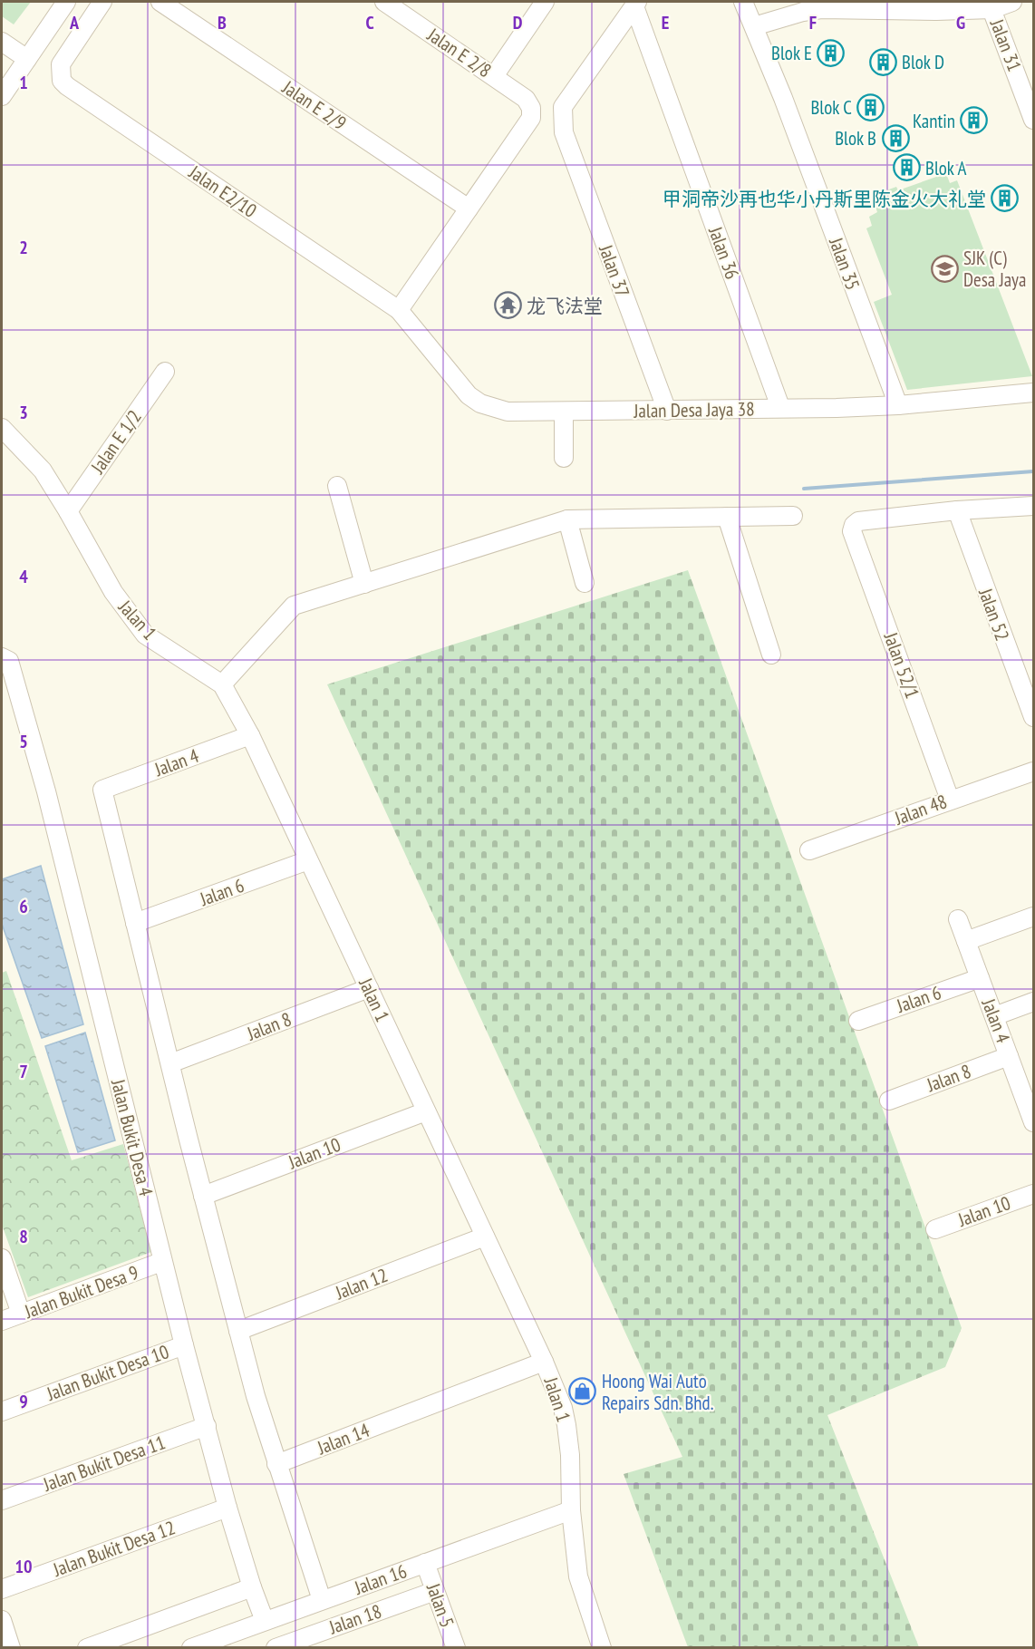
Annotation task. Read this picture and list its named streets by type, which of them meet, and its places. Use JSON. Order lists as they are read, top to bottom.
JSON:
{
  "streets": {
    "street": [
      "Jalan 31",
      "Jalan E 2/8",
      "Jalan E 2/9",
      "Jalan E2/10",
      "Jalan 36",
      "Jalan 35",
      "Jalan 37",
      "Jalan Desa Jaya 38",
      "Jalan E 1/2",
      "Jalan 52",
      "Jalan 1",
      "Jalan 52/1",
      "Jalan 4",
      "Jalan 48",
      "Jalan 6",
      "Jalan 8",
      "Jalan Bukit Desa 4",
      "Jalan 10",
      "Jalan 12",
      "Jalan Bukit Desa 9",
      "Jalan Bukit Desa 10",
      "Jalan 14",
      "Jalan Bukit Desa 11",
      "Jalan Bukit Desa 12",
      "Jalan 16",
      "Jalan 5",
      "Jalan 18"
    ]
  },
  "crossings": [
    ["Jalan E 2/8", "Jalan E 2/9"],
    ["Jalan E2/10", "Jalan Desa Jaya 38"],
    ["Jalan 36", "Jalan 37"],
    ["Jalan 36", "Jalan Desa Jaya 38"],
    ["Jalan 35", "Jalan Desa Jaya 38"],
    ["Jalan 37", "Jalan Desa Jaya 38"],
    ["Jalan E 1/2", "Jalan 1"],
    ["Jalan 52", "Jalan 52/1"],
    ["Jalan 1", "Jalan 4"],
    ["Jalan 1", "Jalan 6"],
    ["Jalan 1", "Jalan 8"],
    ["Jalan 1", "Jalan 10"],
    ["Jalan 1", "Jalan 12"],
    ["Jalan 1", "Jalan 14"],
    ["Jalan 1", "Jalan 16"],
    ["Jalan 52/1", "Jalan 48"],
    ["Jalan 4", "Jalan 6"],
    ["Jalan 4", "Jalan 8"],
    ["Jalan Bukit Desa 4", "Jalan Bukit Desa 9"],
    ["Jalan Bukit Desa 4", "Jalan Bukit Desa 10"],
    ["Jalan Bukit Desa 4", "Jalan Bukit Desa 11"],
    ["Jalan Bukit Desa 4", "Jalan Bukit Desa 12"],
    ["Jalan Bukit Desa 4", "Jalan 16"],
    ["Jalan 16", "Jalan 5"],
    ["Jalan 5", "Jalan 18"]
  ],
  "places": {
    "building": [
      "Blok E",
      "Blok D",
      "Blok C",
      "Kantin",
      "Blok B",
      "Blok A",
      "甲洞帝沙再也华小丹斯里陈金火大礼堂"
    ],
    "school or university": ["SJK (C) Desa Jaya"],
    "temple": ["龙飞法堂"],
    "shop": ["Hoong Wai Auto Repairs Sdn. Bhd."]
  },
  "grid": {
    "columns": [
      "A",
      "B",
      "C",
      "D",
      "E",
      "F",
      "G"
    ],
    "rows": [
      "1",
      "2",
      "3",
      "4",
      "5",
      "6",
      "7",
      "8",
      "9",
      "10"
    ]
  }
}
